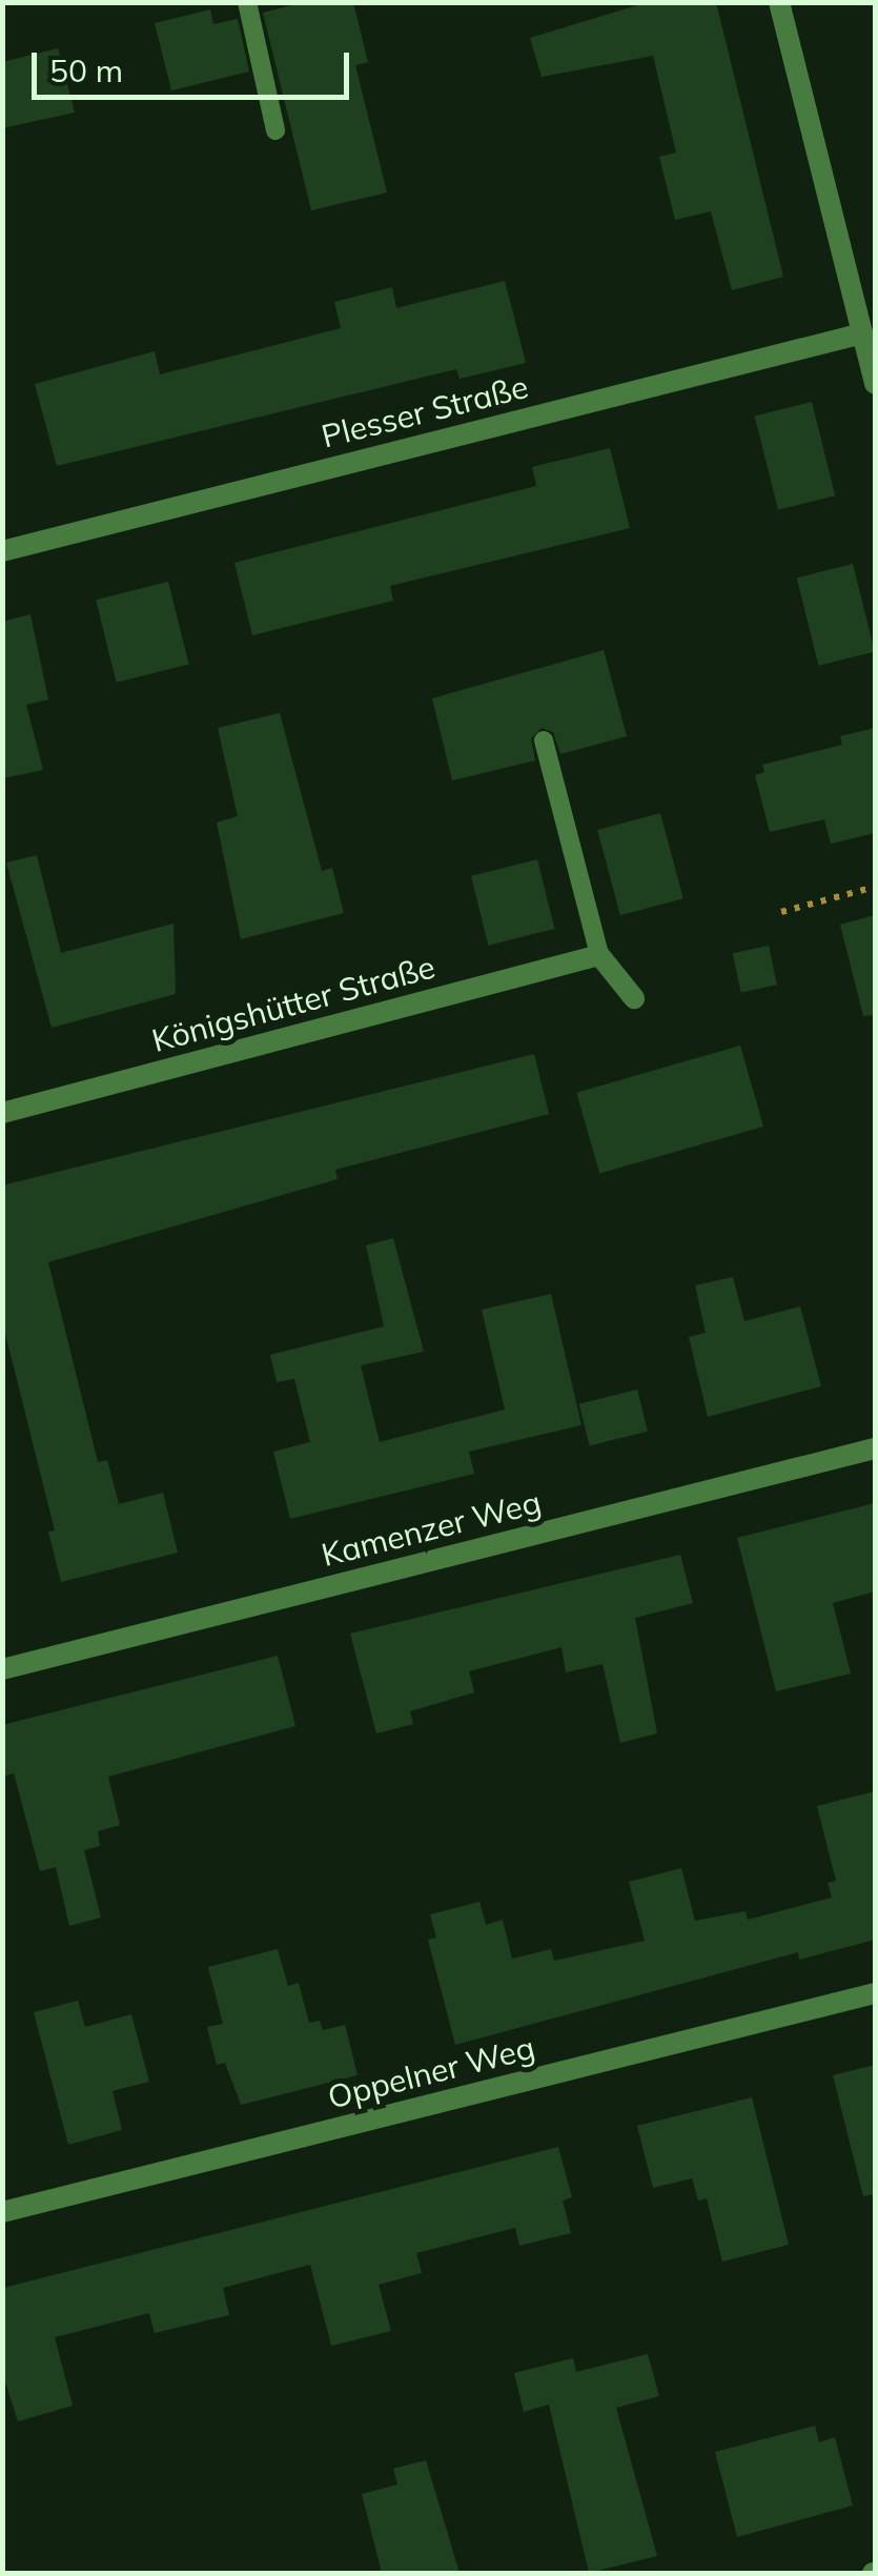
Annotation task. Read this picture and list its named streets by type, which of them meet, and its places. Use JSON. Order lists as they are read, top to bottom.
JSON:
{
  "streets": {
    "street": [
      "Plesser Straße",
      "Königshütter Straße",
      "Kamenzer Weg",
      "Oppelner Weg"
    ]
  },
  "scale_bar": "50 m"
}
